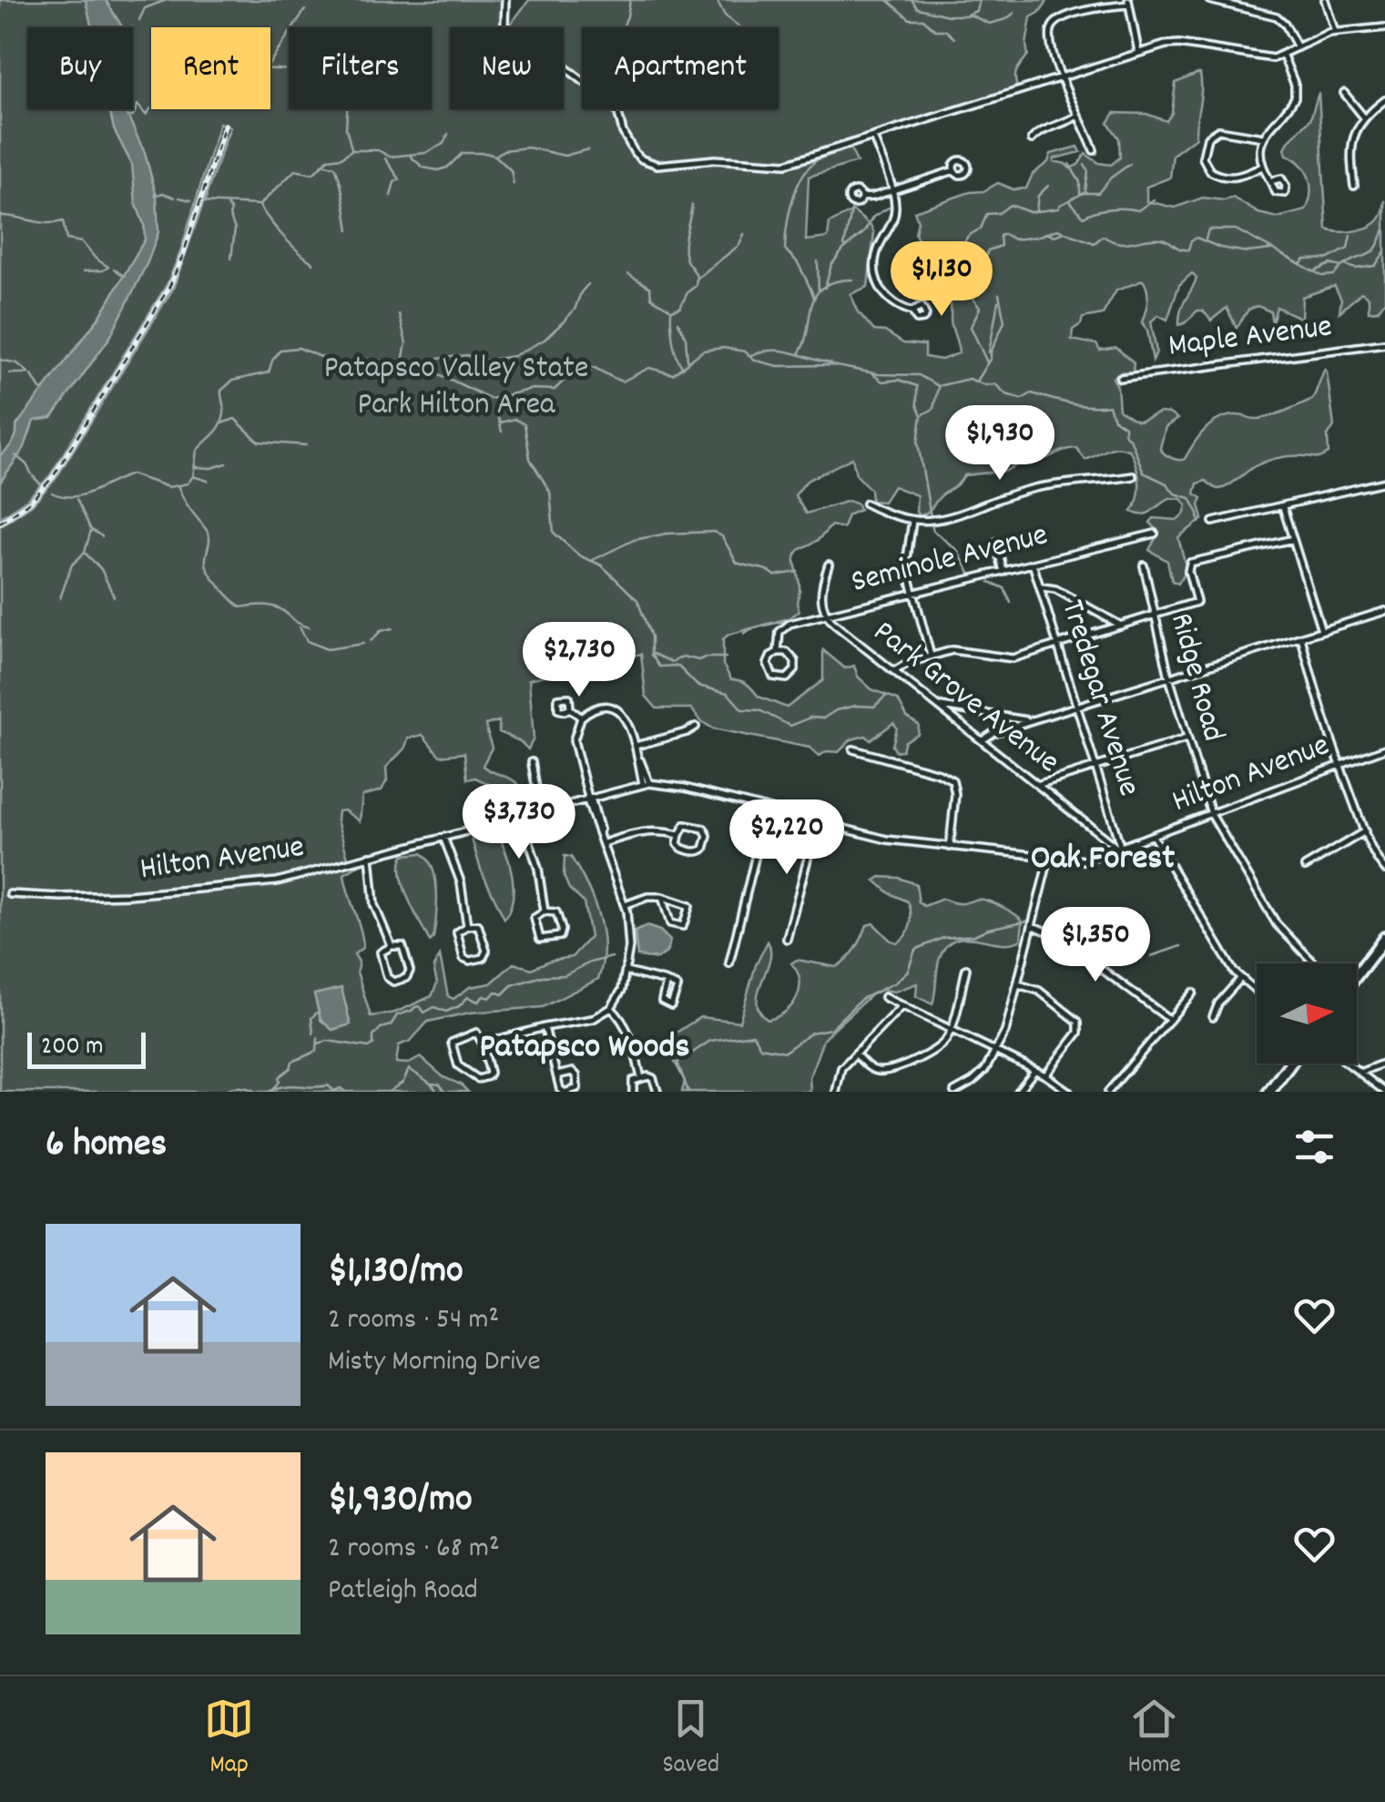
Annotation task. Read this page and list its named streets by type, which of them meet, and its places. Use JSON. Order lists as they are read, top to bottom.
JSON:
{
  "streets": {
    "street": [
      "Maple Avenue",
      "Seminole Avenue",
      "Ridge Road",
      "Park Grove Avenue",
      "Tredegar Avenue",
      "Hilton Avenue"
    ]
  },
  "crossings": [
    ["Seminole Avenue", "Park Grove Avenue"],
    ["Seminole Avenue", "Tredegar Avenue"],
    ["Ridge Road", "Hilton Avenue"],
    ["Park Grove Avenue", "Tredegar Avenue"],
    ["Park Grove Avenue", "Hilton Avenue"],
    ["Tredegar Avenue", "Hilton Avenue"]
  ],
  "districts": ["Oak Forest", "Patapsco Woods"],
  "parks": ["Patapsco Valley State Park Hilton Area"],
  "scale_bar": "200 m",
  "north": "right",
  "page": {
    "chip": [
      "Buy",
      "Rent",
      "Filters",
      "New",
      "Apartment"
    ],
    "price": [
      "$1,130",
      "$1,930",
      "$2,730",
      "$3,730",
      "$2,220",
      "$1,350"
    ],
    "scale": "200 m",
    "heading": "6 homes",
    "list": [
      {
        "name": "$1,130/mo",
        "note": "2 rooms · 54 m² · Misty Morning Drive"
      },
      {
        "name": "$1,930/mo",
        "note": "2 rooms · 68 m² · Patleigh Road"
      }
    ],
    "tabs": ["Map", "Saved", "Home"]
  }
}
